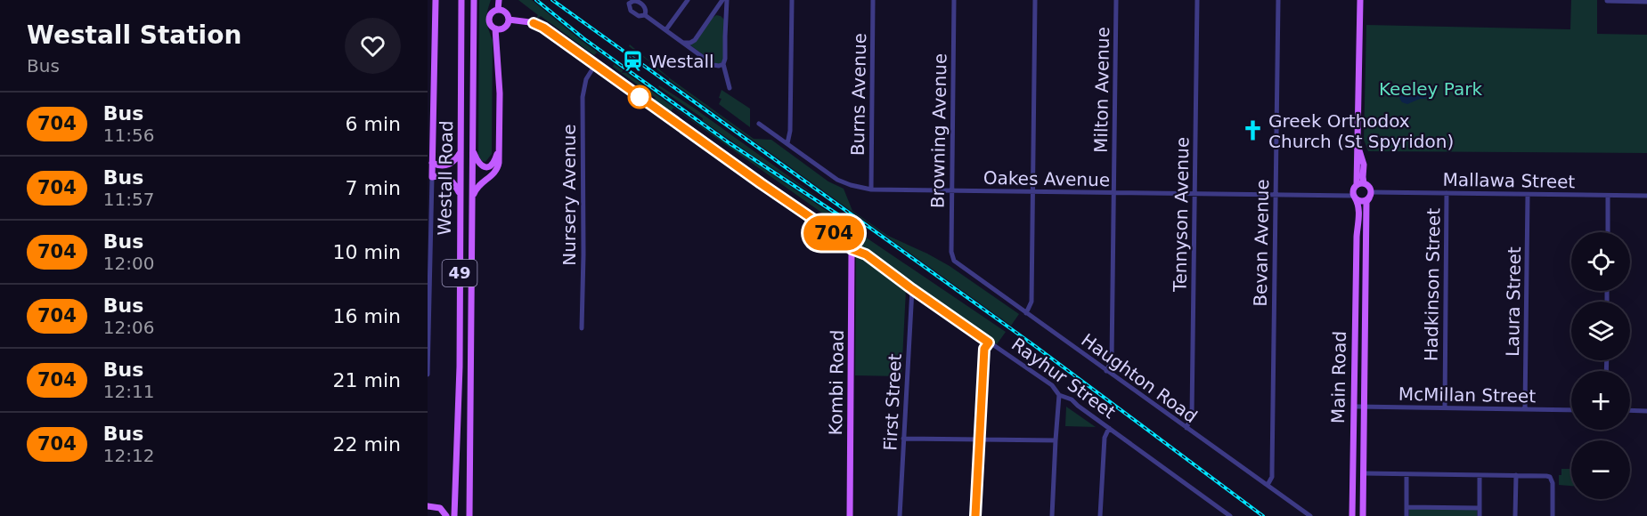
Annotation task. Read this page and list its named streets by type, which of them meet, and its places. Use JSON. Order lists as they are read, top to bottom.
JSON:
{
  "streets": {
    "main road": [
      "Westall Road",
      "49",
      "Main Road",
      "Rayhur Street",
      "Kombi Road"
    ],
    "street": [
      "Milton Avenue",
      "Burns Avenue",
      "Browning Avenue",
      "Oakes Avenue",
      "Mallawa Street",
      "Nursery Avenue",
      "Tennyson Avenue",
      "Bevan Avenue",
      "Hadkinson Street",
      "Laura Street",
      "Haughton Road",
      "McMillan Street",
      "First Street"
    ]
  },
  "crossings": [
    ["Milton Avenue", "Oakes Avenue"],
    ["Milton Avenue", "Haughton Road"],
    ["Burns Avenue", "Oakes Avenue"],
    ["Browning Avenue", "Oakes Avenue"],
    ["Browning Avenue", "Haughton Road"],
    ["Oakes Avenue", "Mallawa Street"],
    ["Oakes Avenue", "Tennyson Avenue"],
    ["Oakes Avenue", "Bevan Avenue"],
    ["Oakes Avenue", "Main Road"],
    ["Mallawa Street", "Hadkinson Street"],
    ["Mallawa Street", "Laura Street"],
    ["Mallawa Street", "Main Road"],
    ["Nursery Avenue", "Rayhur Street"],
    ["Tennyson Avenue", "Haughton Road"],
    ["Bevan Avenue", "Haughton Road"],
    ["Hadkinson Street", "McMillan Street"],
    ["Laura Street", "McMillan Street"],
    ["Main Road", "McMillan Street"],
    ["Rayhur Street", "Kombi Road"],
    ["Rayhur Street", "First Street"]
  ],
  "parks": ["Keeley Park"],
  "places": {
    "station": ["Westall"],
    "church": ["Greek Orthodox Church (St Spyridon)"]
  },
  "lines": ["bus line 704"],
  "page": {
    "heading": ["Westall Station", "Bus"],
    "on_map": "704",
    "list": [
      {
        "mark": "704",
        "name": "Bus",
        "note": "11:56",
        "value": "6 min"
      },
      {
        "mark": "704",
        "name": "Bus",
        "note": "11:57",
        "value": "7 min"
      },
      {
        "mark": "704",
        "name": "Bus",
        "note": "12:00",
        "value": "10 min"
      },
      {
        "mark": "704",
        "name": "Bus",
        "note": "12:06",
        "value": "16 min"
      },
      {
        "mark": "704",
        "name": "Bus",
        "note": "12:11",
        "value": "21 min"
      },
      {
        "mark": "704",
        "name": "Bus",
        "note": "12:12",
        "value": "22 min"
      }
    ],
    "map_buttons": ["+", "−"]
  }
}
